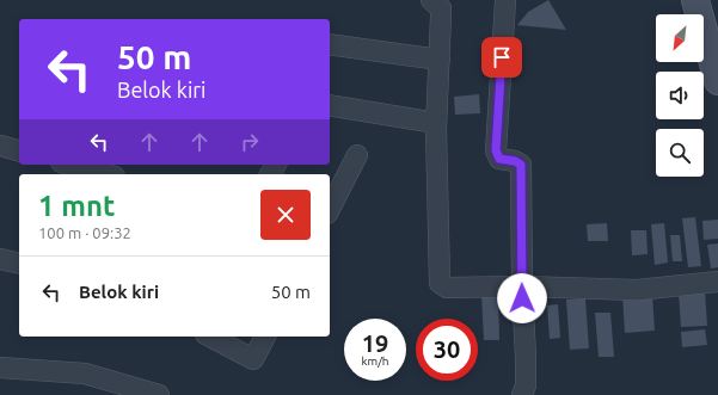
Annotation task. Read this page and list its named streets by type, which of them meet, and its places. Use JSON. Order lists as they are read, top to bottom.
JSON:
{
  "north": "bottom left",
  "page": {
    "turn": ["50 m", "Belok kiri"],
    "heading": ["1 mnt", "100 m · 09:32"],
    "list": [
      {
        "name": "Belok kiri",
        "value": "50 m"
      }
    ],
    "speed": "19 km/h",
    "limit": "30"
  }
}
